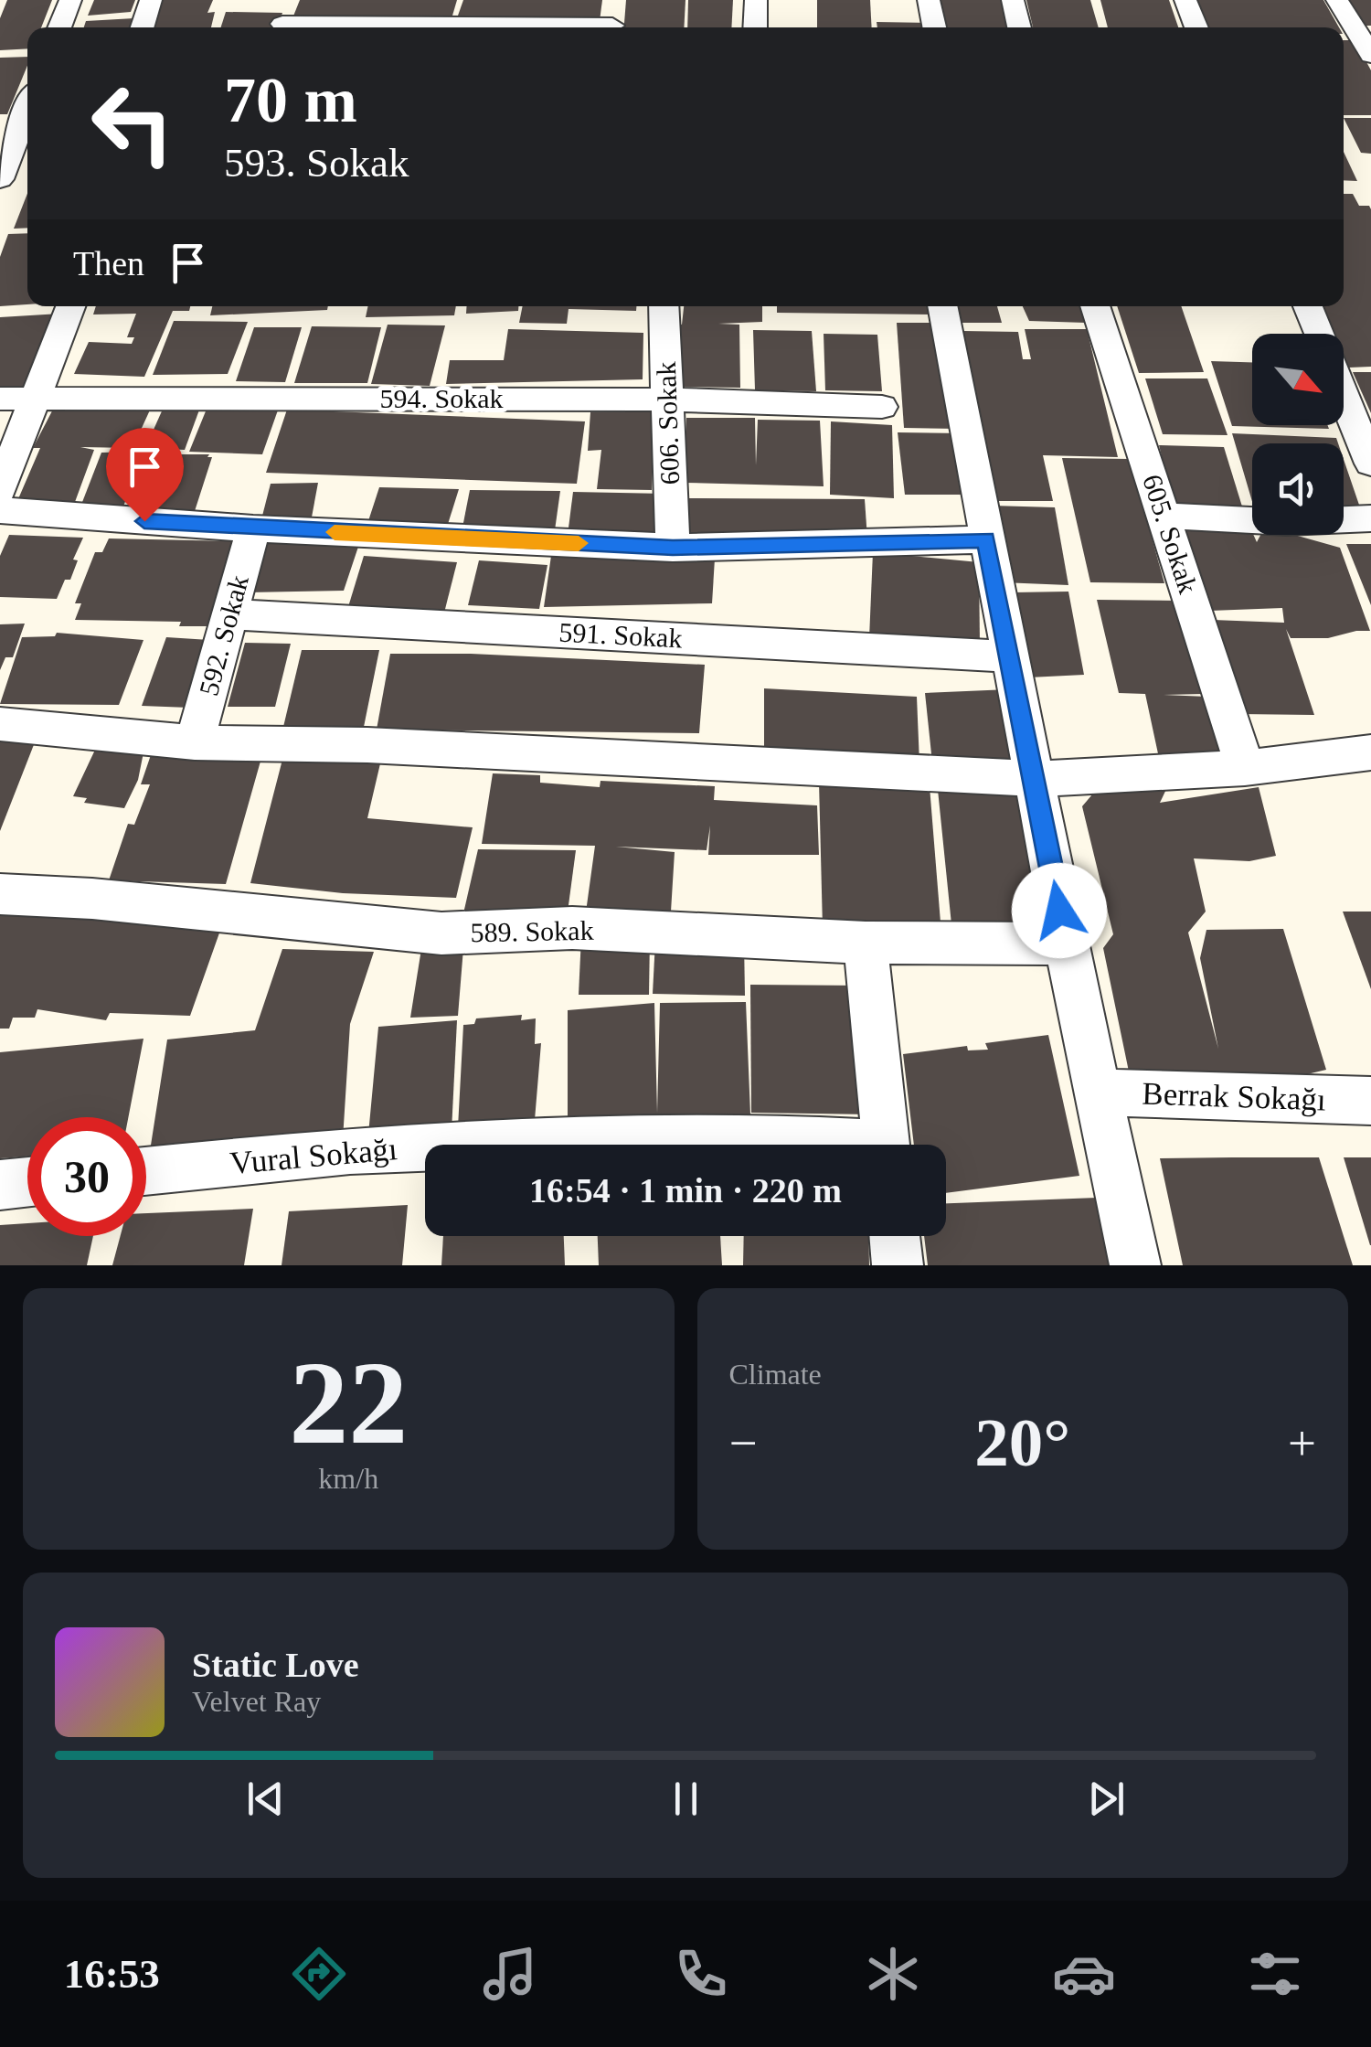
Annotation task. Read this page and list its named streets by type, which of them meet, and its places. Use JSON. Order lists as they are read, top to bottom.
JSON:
{
  "streets": {
    "street": [
      "594. Sokak",
      "606. Sokak",
      "605. Sokak",
      "592. Sokak",
      "591. Sokak",
      "589. Sokak",
      "Berrak Sokağı",
      "Vural Sokağı"
    ]
  },
  "crossings": [
    ["594. Sokak", "606. Sokak"],
    ["592. Sokak", "591. Sokak"]
  ],
  "north": "bottom right",
  "page": {
    "turn": ["70 m", "593. Sokak"],
    "then": "Then",
    "limit": "30",
    "trip": "16:54 · 1 min · 220 m",
    "tile": [
      ["22", "km/h"],
      "Climate"
    ],
    "heat": ["−", "20°", "+"],
    "song": ["Static Love", "Velvet Ray"],
    "tabs": "16:53"
  }
}
